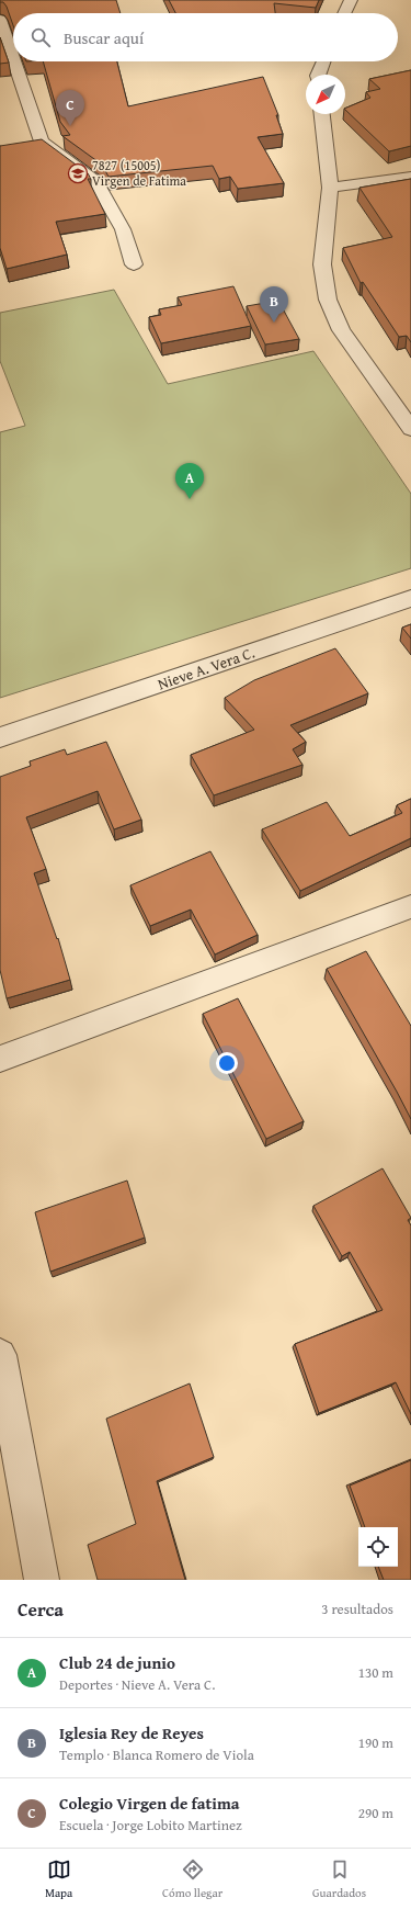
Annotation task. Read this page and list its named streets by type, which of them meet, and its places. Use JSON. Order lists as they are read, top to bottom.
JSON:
{
  "streets": {
    "street": ["Nieve A. Vera C."]
  },
  "places": {
    "school or university": ["7827 (15005) Virgen de Fatima"]
  },
  "north": "bottom left",
  "page": {
    "search": "Buscar aquí",
    "pins": ["C", "B", "A"],
    "heading": ["Cerca", "3 resultados"],
    "list": [
      {
        "mark": "A",
        "name": "Club 24 de junio",
        "note": "Deportes · Nieve A. Vera C.",
        "value": "130 m"
      },
      {
        "mark": "B",
        "name": "Iglesia Rey de Reyes",
        "note": "Templo · Blanca Romero de Viola",
        "value": "190 m"
      },
      {
        "mark": "C",
        "name": "Colegio Virgen de fatima",
        "note": "Escuela · Jorge Lobito Martinez",
        "value": "290 m"
      }
    ],
    "nav": ["Mapa", "Cómo llegar", "Guardados"]
  }
}
